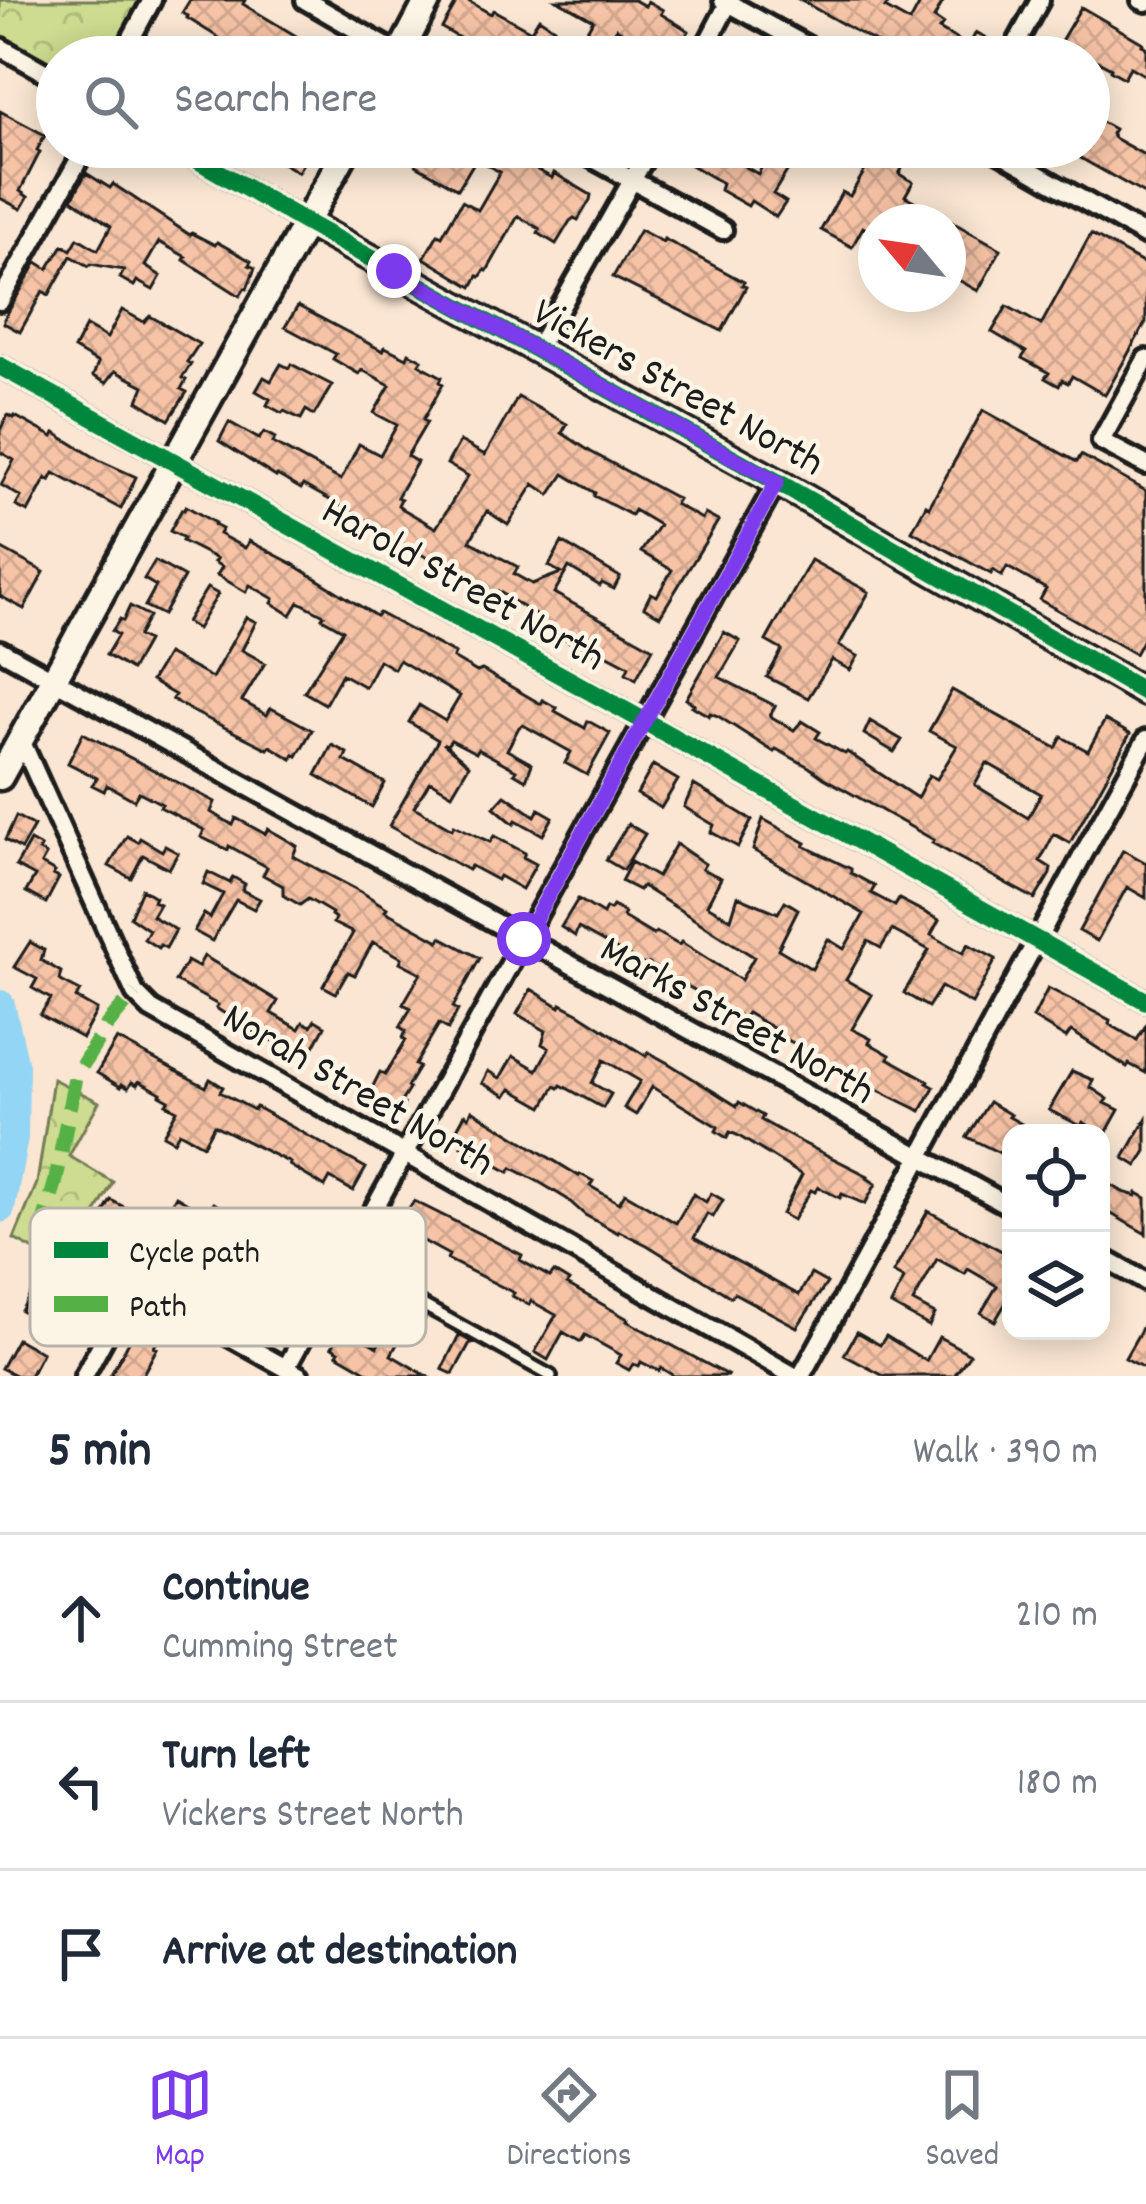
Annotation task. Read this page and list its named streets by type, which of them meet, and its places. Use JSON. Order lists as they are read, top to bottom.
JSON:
{
  "streets": {
    "street": [
      "Vickers Street North",
      "Harold Street North",
      "Marks Street North",
      "Norah Street North"
    ]
  },
  "legend": ["Cycle path", "Path"],
  "north": "top left",
  "page": {
    "search": "Search here",
    "heading": ["5 min", "Walk · 390 m"],
    "list": [
      ["Continue", "Cumming Street", "210 m"],
      ["Turn left", "Vickers Street North", "180 m"],
      "Arrive at destination"
    ],
    "nav": ["Map", "Directions", "Saved"]
  }
}
